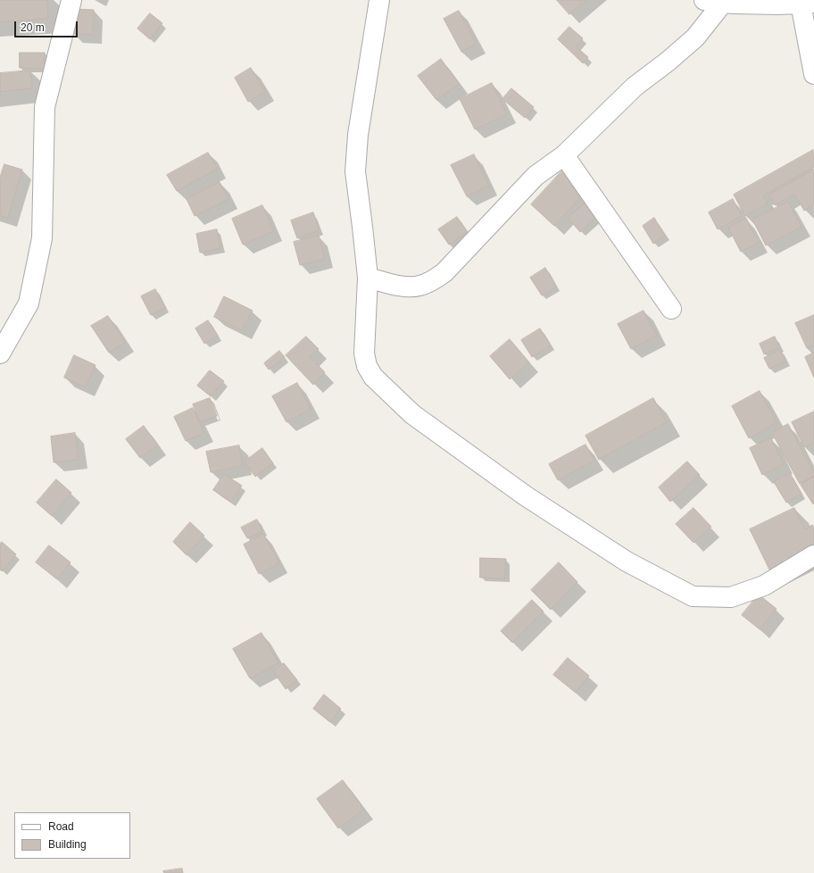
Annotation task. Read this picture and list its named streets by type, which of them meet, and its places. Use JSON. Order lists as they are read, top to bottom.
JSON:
{
  "legend": ["Road", "Building"],
  "scale_bar": "20 m"
}
